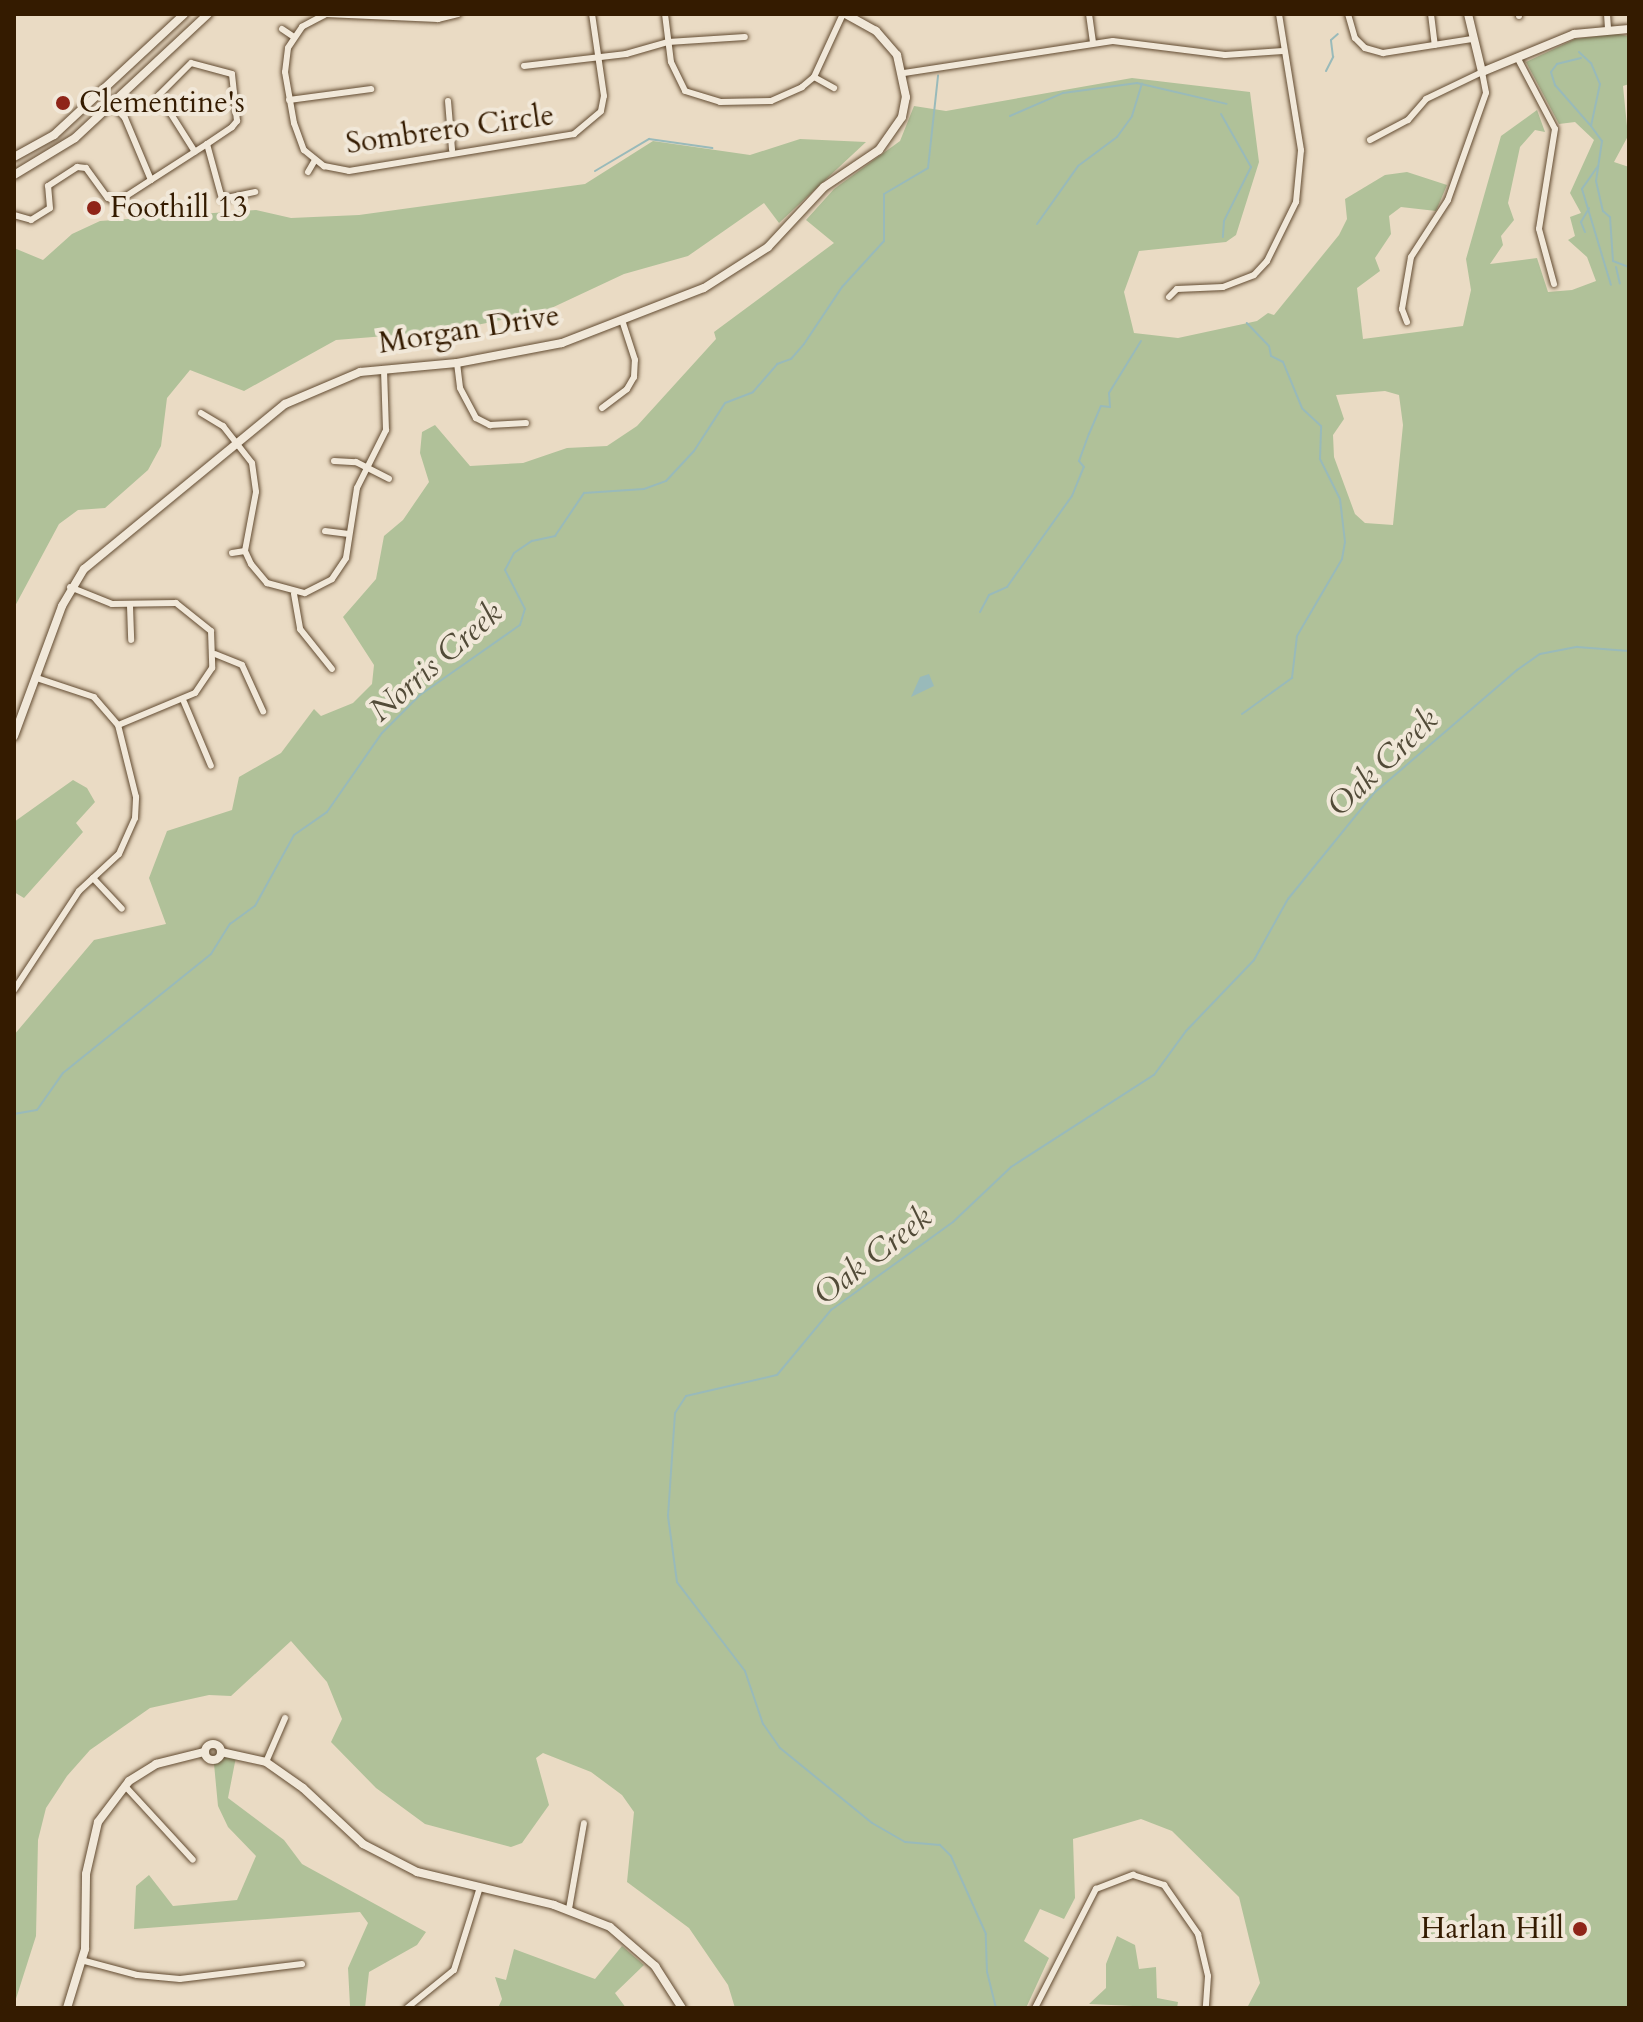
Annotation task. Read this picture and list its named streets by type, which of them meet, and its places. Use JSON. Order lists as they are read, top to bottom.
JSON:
{
  "streets": {
    "street": ["Sombrero Circle", "Morgan Drive"]
  },
  "water": ["Norris Creek", "Oak Creek"],
  "places": ["Clementine's", "Foothill 13", "Harlan Hill"]
}
